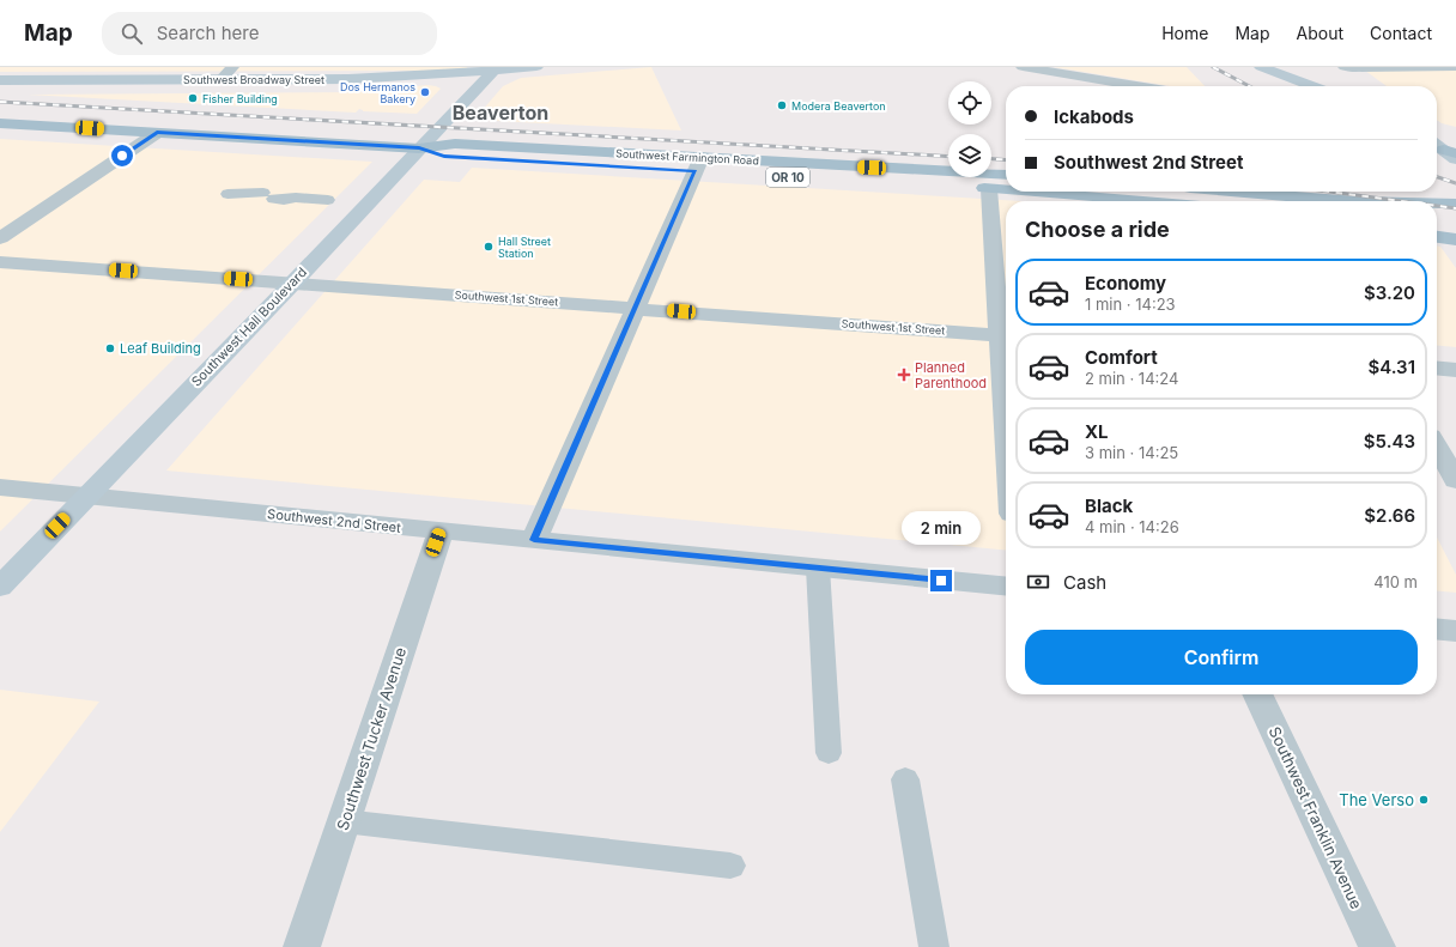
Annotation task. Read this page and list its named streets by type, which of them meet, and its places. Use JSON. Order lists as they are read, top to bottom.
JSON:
{
  "streets": {
    "main road": [
      "Southwest Broadway Street",
      "Southwest Farmington Road",
      "OR 10",
      "Southwest Hall Boulevard"
    ],
    "street": [
      "Southwest 1st Street",
      "Southwest 2nd Street",
      "Southwest Tucker Avenue",
      "Southwest Franklin Avenue"
    ]
  },
  "crossings": [
    ["Southwest Broadway Street", "Southwest Hall Boulevard"],
    ["Southwest Farmington Road", "Southwest Hall Boulevard"],
    ["Southwest 1st Street", "Southwest Hall Boulevard"],
    ["Southwest Hall Boulevard", "Southwest 2nd Street"],
    ["Southwest 2nd Street", "Southwest Tucker Avenue"]
  ],
  "districts": ["Beaverton"],
  "places": {
    "other": [
      "Dos Hermanos Bakery",
      "Fisher Building",
      "Modera Beaverton",
      "Hall Street Station",
      "Leaf Building",
      "The Verso"
    ],
    "health": ["Planned Parenthood"]
  },
  "page": {
    "header": "Map",
    "search": "Search here",
    "nav": [
      "Home",
      "Map",
      "About",
      "Contact"
    ],
    "banner": ["Ickabods", "Southwest 2nd Street"],
    "heading": "Choose a ride",
    "list": [
      {
        "name": "Economy",
        "note": "1 min · 14:23",
        "value": "$3.20"
      },
      {
        "name": "Comfort",
        "note": "2 min · 14:24",
        "value": "$4.31"
      },
      {
        "name": "XL",
        "note": "3 min · 14:25",
        "value": "$5.43"
      },
      {
        "name": "Black",
        "note": "4 min · 14:26",
        "value": "$2.66"
      }
    ],
    "bubble": "2 min",
    "pay": ["Cash", "410 m"],
    "buttons": "Confirm"
  }
}
